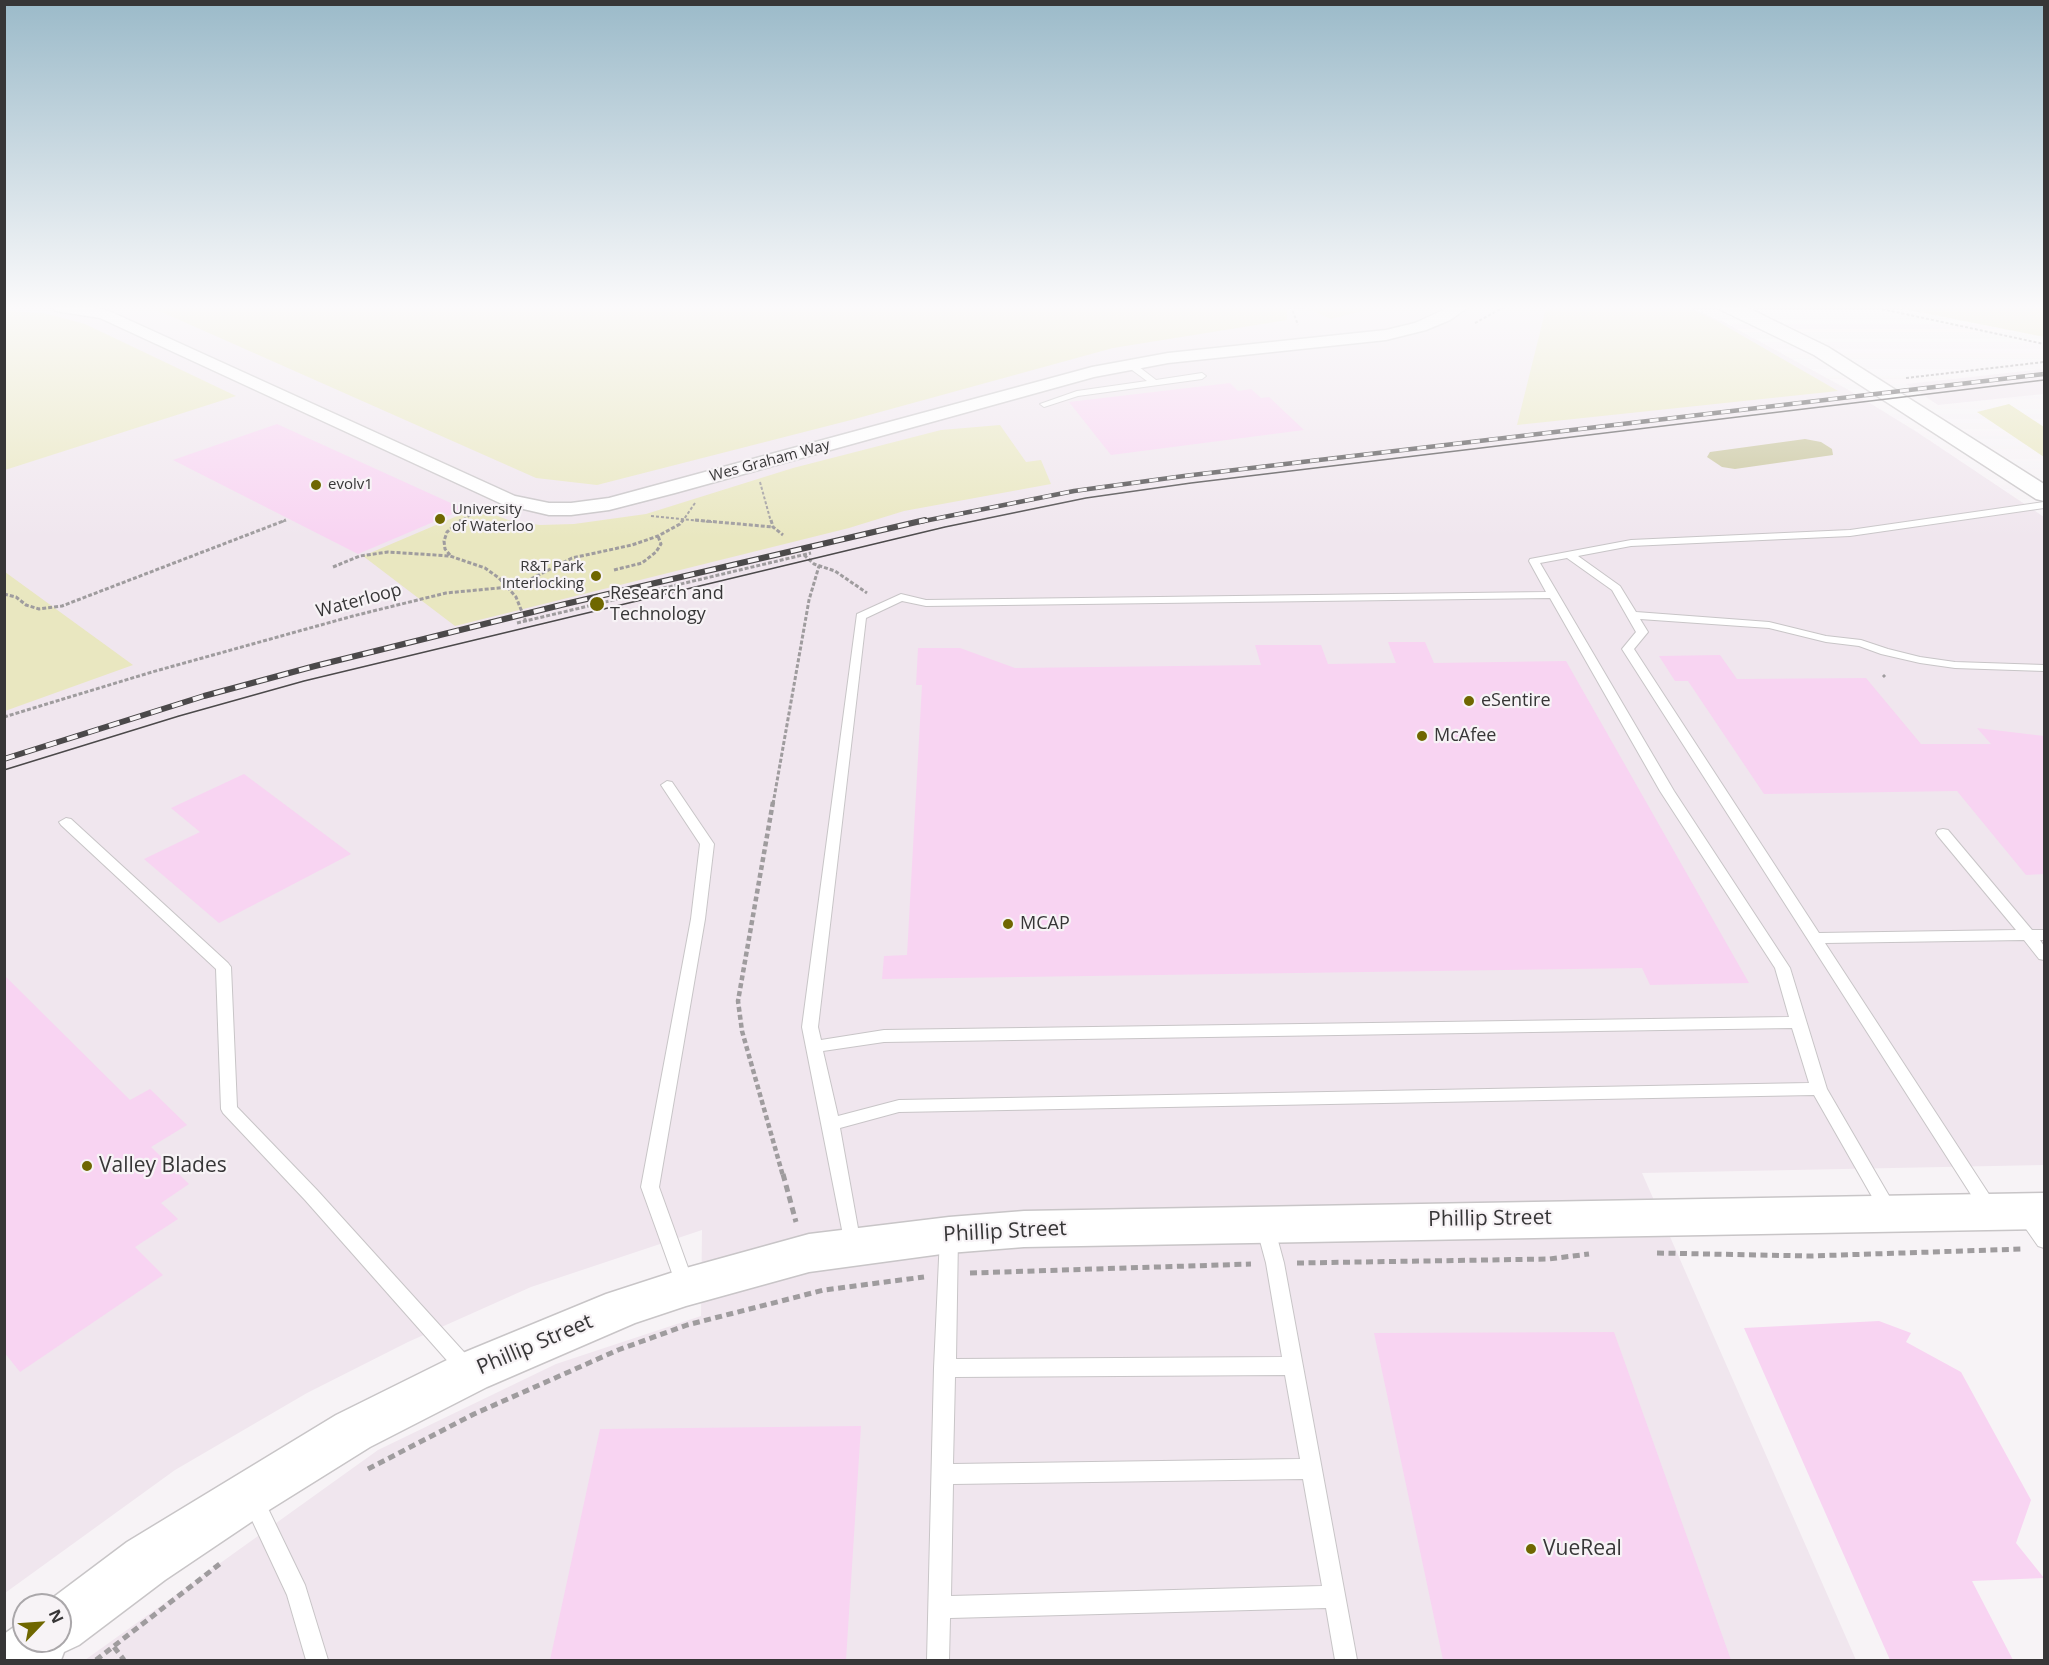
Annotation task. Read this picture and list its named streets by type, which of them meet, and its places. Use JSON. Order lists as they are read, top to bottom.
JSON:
{
  "streets": {
    "street": ["Wes Graham Way", "Phillip Street"],
    "path": ["Waterloop"]
  },
  "places": [
    "evolv1",
    "University of Waterloo",
    "R&T Park Interlocking",
    "Research and Technology",
    "eSentire",
    "McAfee",
    "MCAP",
    "Valley Blades",
    "VueReal"
  ],
  "north": "top right"
}
